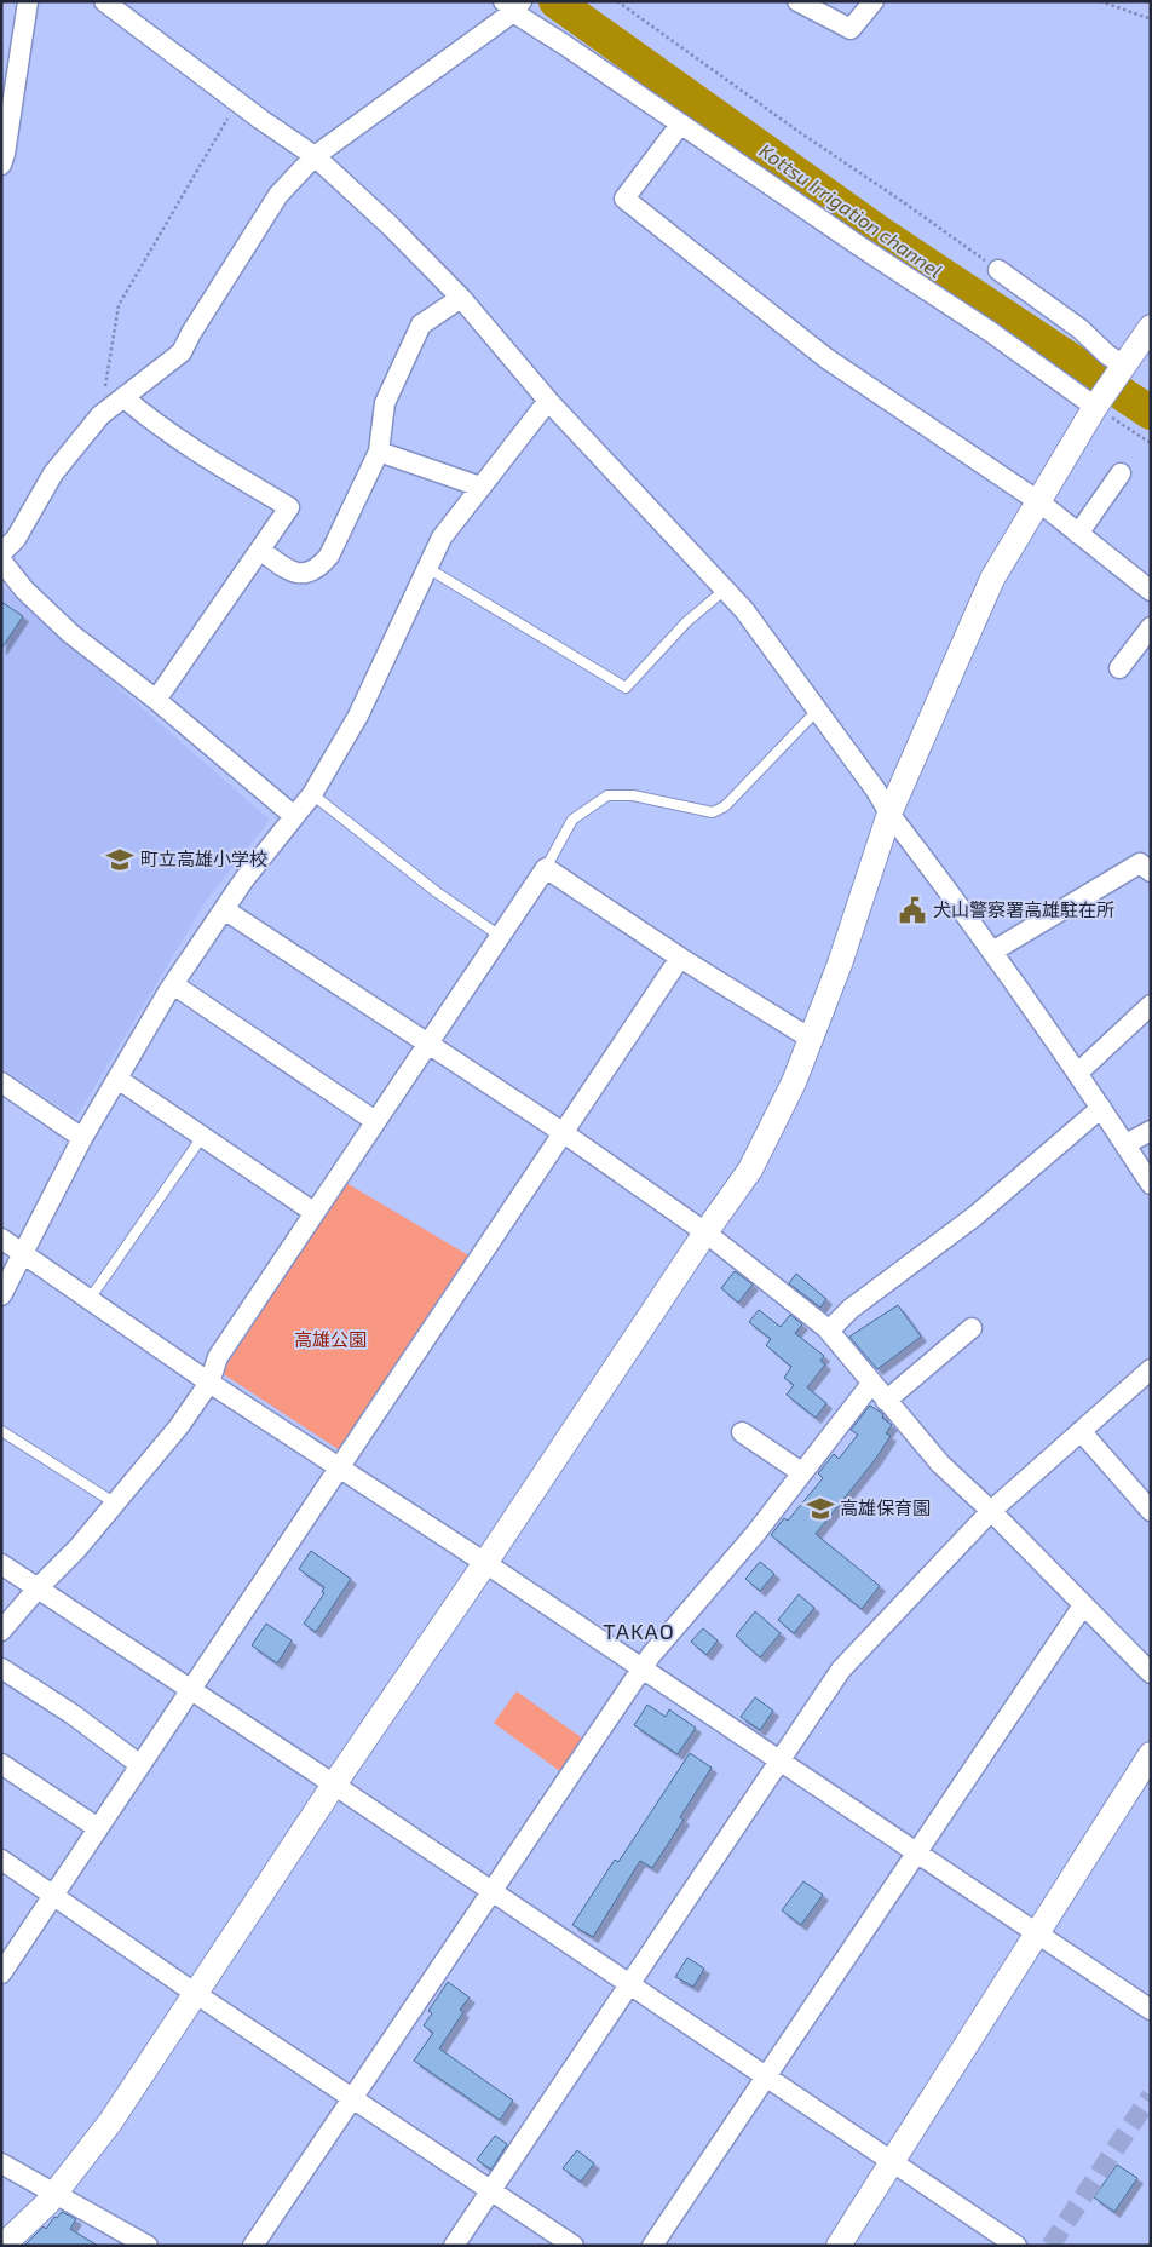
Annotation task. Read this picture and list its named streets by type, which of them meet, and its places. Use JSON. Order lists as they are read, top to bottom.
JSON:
{
  "districts": ["TAKAO"],
  "water": ["Kottsu Irrigation channel"],
  "parks": ["高雄公園"],
  "places": {
    "school or university": ["町立高雄小学校", "高雄保育園"],
    "public building": ["犬山警察署高雄駐在所"]
  }
}
